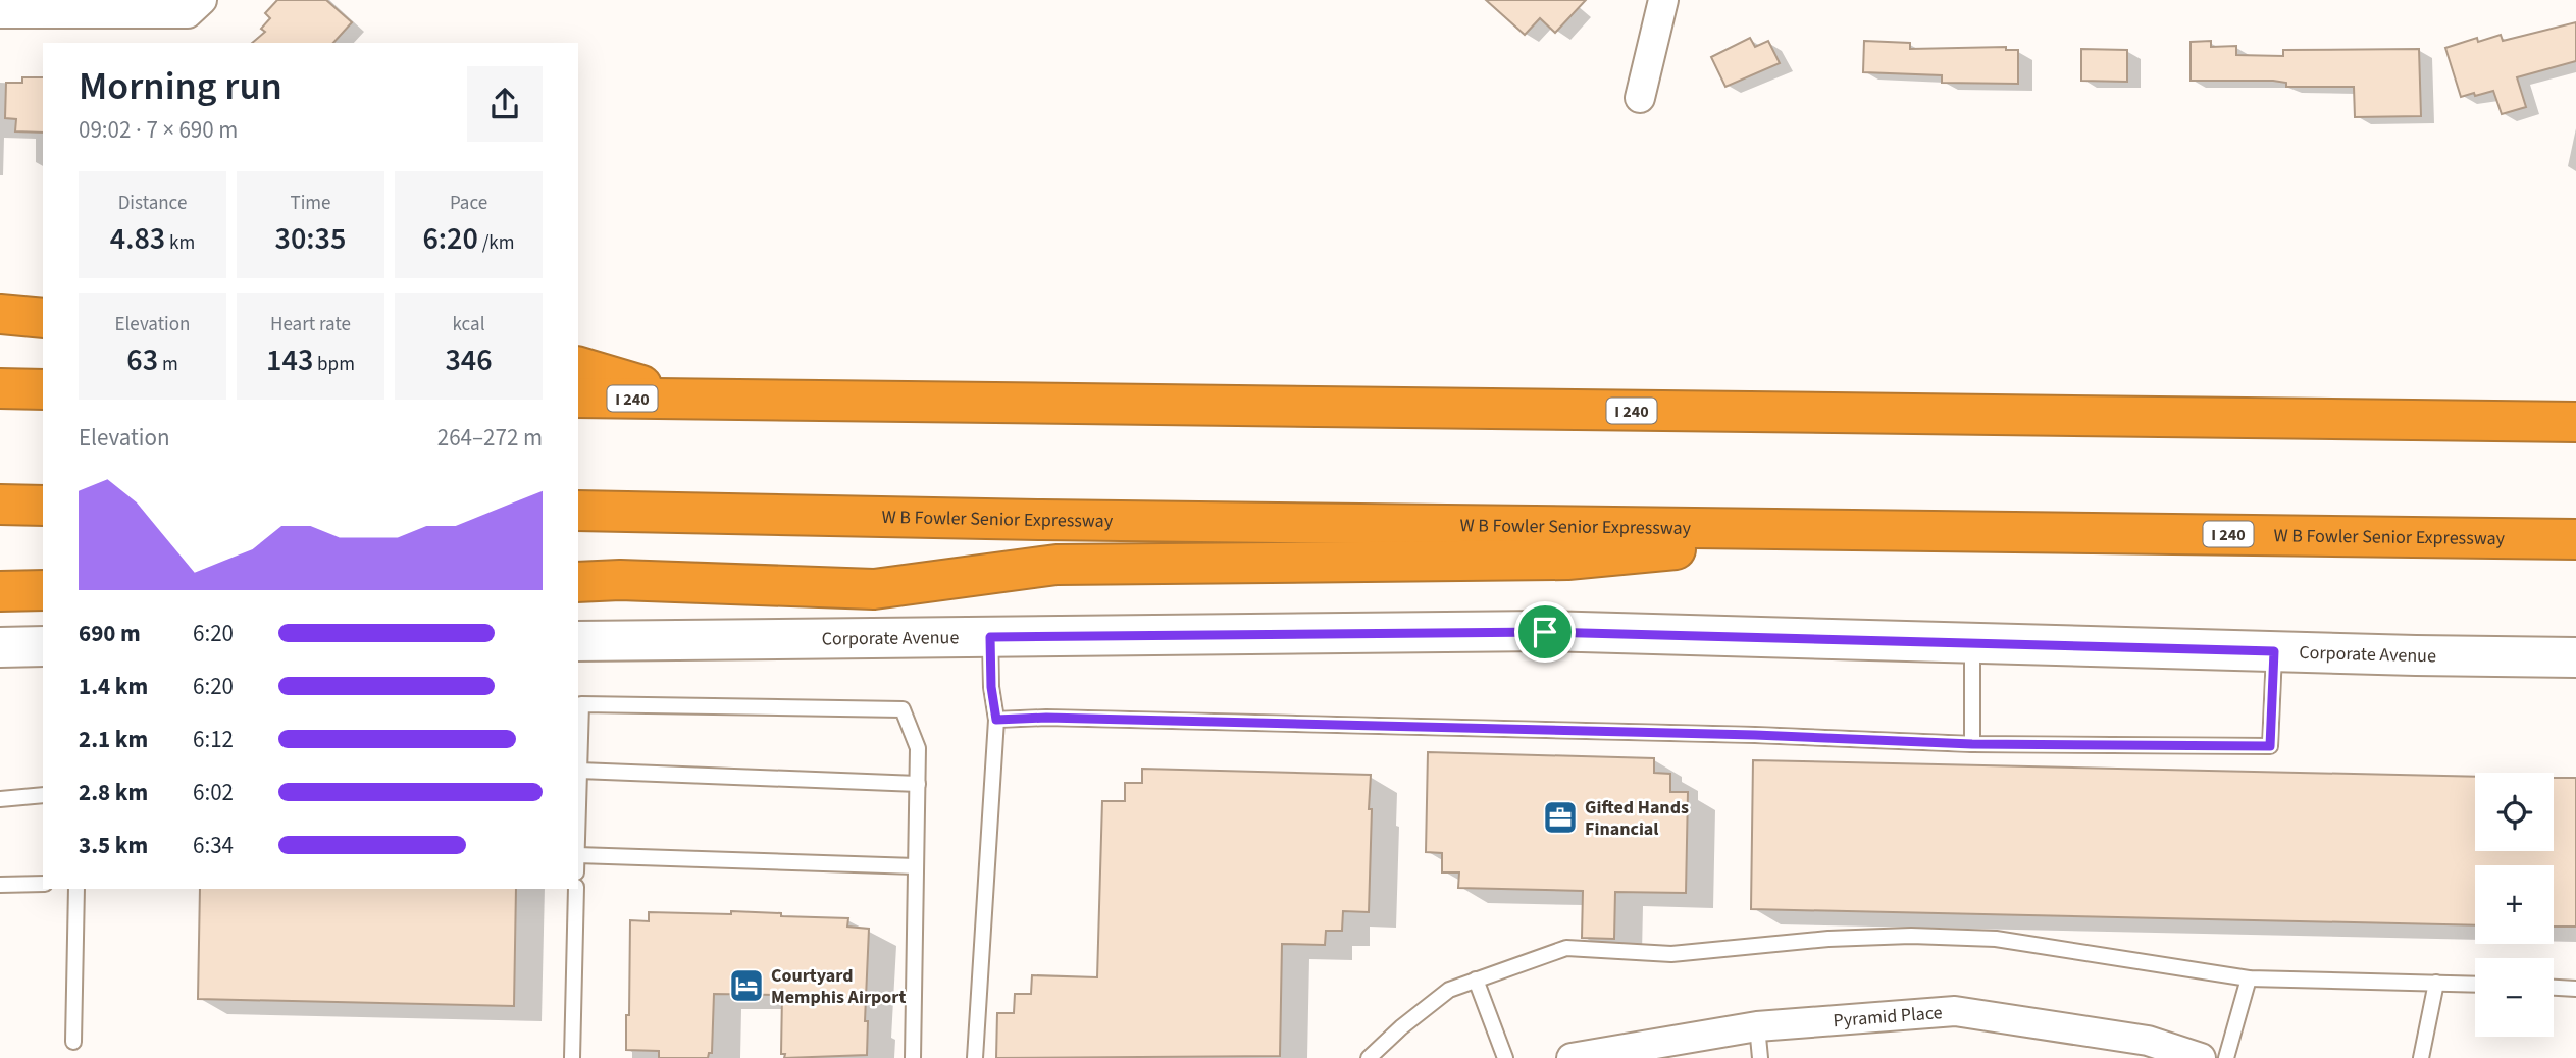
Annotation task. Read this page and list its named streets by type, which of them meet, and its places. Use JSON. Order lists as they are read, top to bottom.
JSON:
{
  "streets": {
    "highway": ["I 240", "W B Fowler Senior Expressway"],
    "street": ["Corporate Avenue", "Pyramid Place"]
  },
  "places": {
    "office": ["Gifted Hands Financial"],
    "hotel": ["Courtyard Memphis Airport"]
  },
  "page": {
    "heading": ["Morning run", "09:02 · 7 × 690 m"],
    "stats": [
      ["Distance", "4.83 km"],
      ["Time", "30:35"],
      ["Pace", "6:20 /km"],
      ["Elevation", "63 m"],
      ["Heart rate", "143 bpm"],
      ["kcal", "346"]
    ],
    "chart": ["Elevation", "264–272 m"],
    "list": [
      {
        "name": "690 m",
        "note": "6:20"
      },
      {
        "name": "1.4 km",
        "note": "6:20"
      },
      {
        "name": "2.1 km",
        "note": "6:12"
      },
      {
        "name": "2.8 km",
        "note": "6:02"
      },
      {
        "name": "3.5 km",
        "note": "6:34"
      }
    ],
    "map_buttons": ["+", "−"]
  }
}
